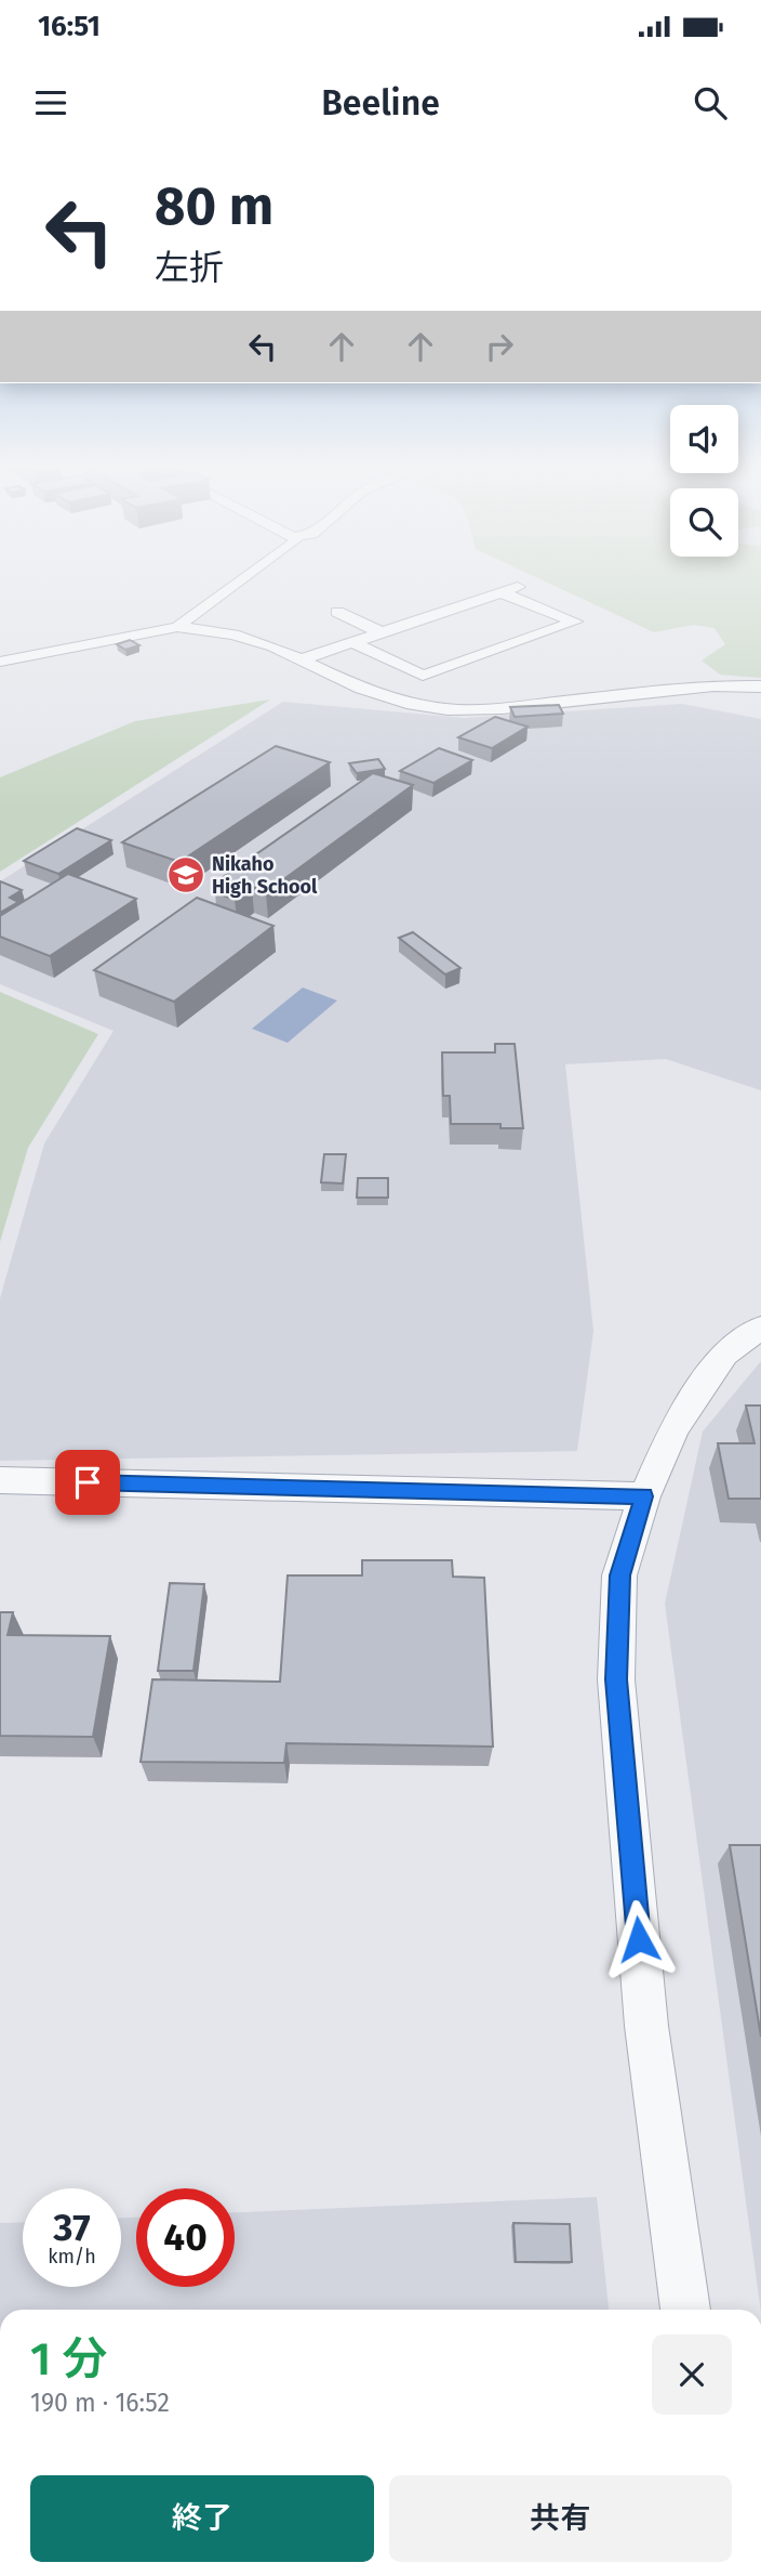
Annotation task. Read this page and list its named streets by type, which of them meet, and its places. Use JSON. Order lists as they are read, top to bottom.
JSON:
{
  "places": {
    "school or university": ["Nikaho High School"]
  },
  "page": {
    "status": "16:51",
    "header": "Beeline",
    "turn": ["80 m", "左折"],
    "speed": "37 km/h",
    "limit": "40",
    "heading": ["1 分", "190 m · 16:52"],
    "buttons": ["終了", "共有"]
  }
}
